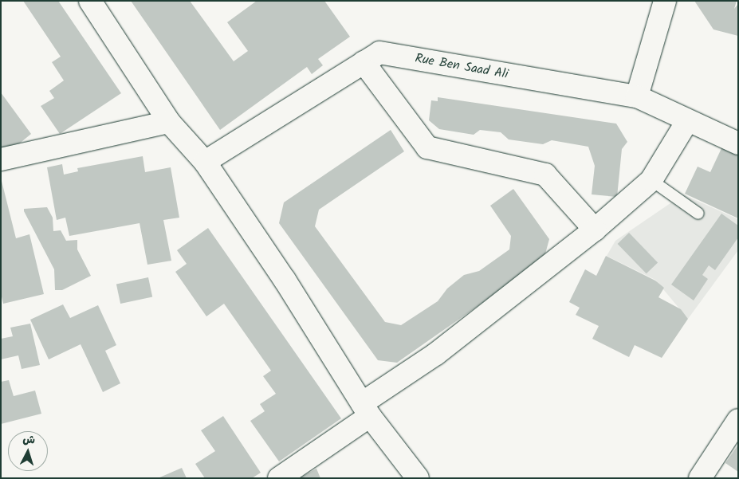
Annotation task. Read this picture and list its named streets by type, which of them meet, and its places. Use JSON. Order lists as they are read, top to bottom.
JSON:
{
  "streets": {
    "street": ["Rue Ben Saad Ali"]
  },
  "north": "top"
}
